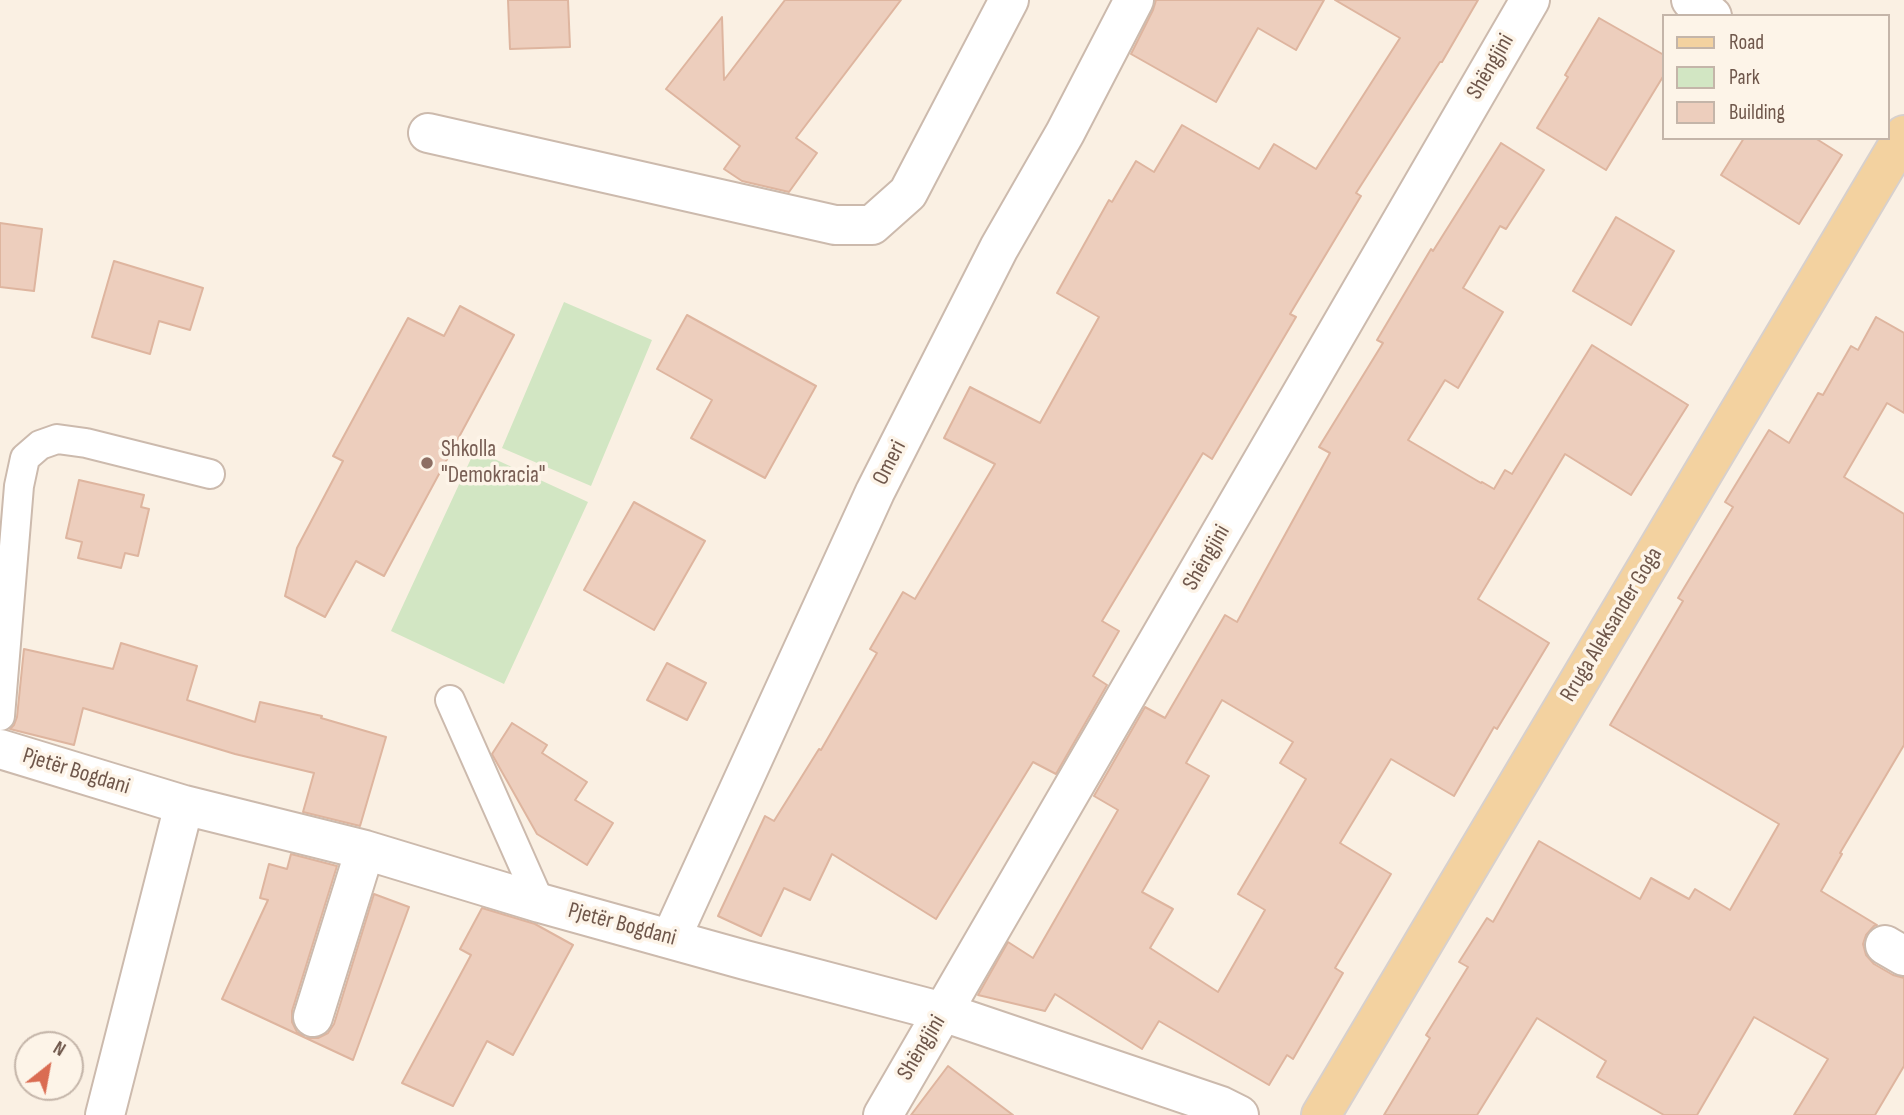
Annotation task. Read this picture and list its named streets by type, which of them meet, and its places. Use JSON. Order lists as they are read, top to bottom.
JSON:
{
  "streets": {
    "main road": ["Rruga Aleksander Goga"],
    "street": ["Shëngjini", "Omeri", "Pjetër Bogdani"]
  },
  "crossings": [
    ["Shëngjini", "Pjetër Bogdani"],
    ["Omeri", "Pjetër Bogdani"]
  ],
  "places": ["Shkolla \"Demokracia\""],
  "legend": ["Road", "Park", "Building"],
  "north": "top right"
}
